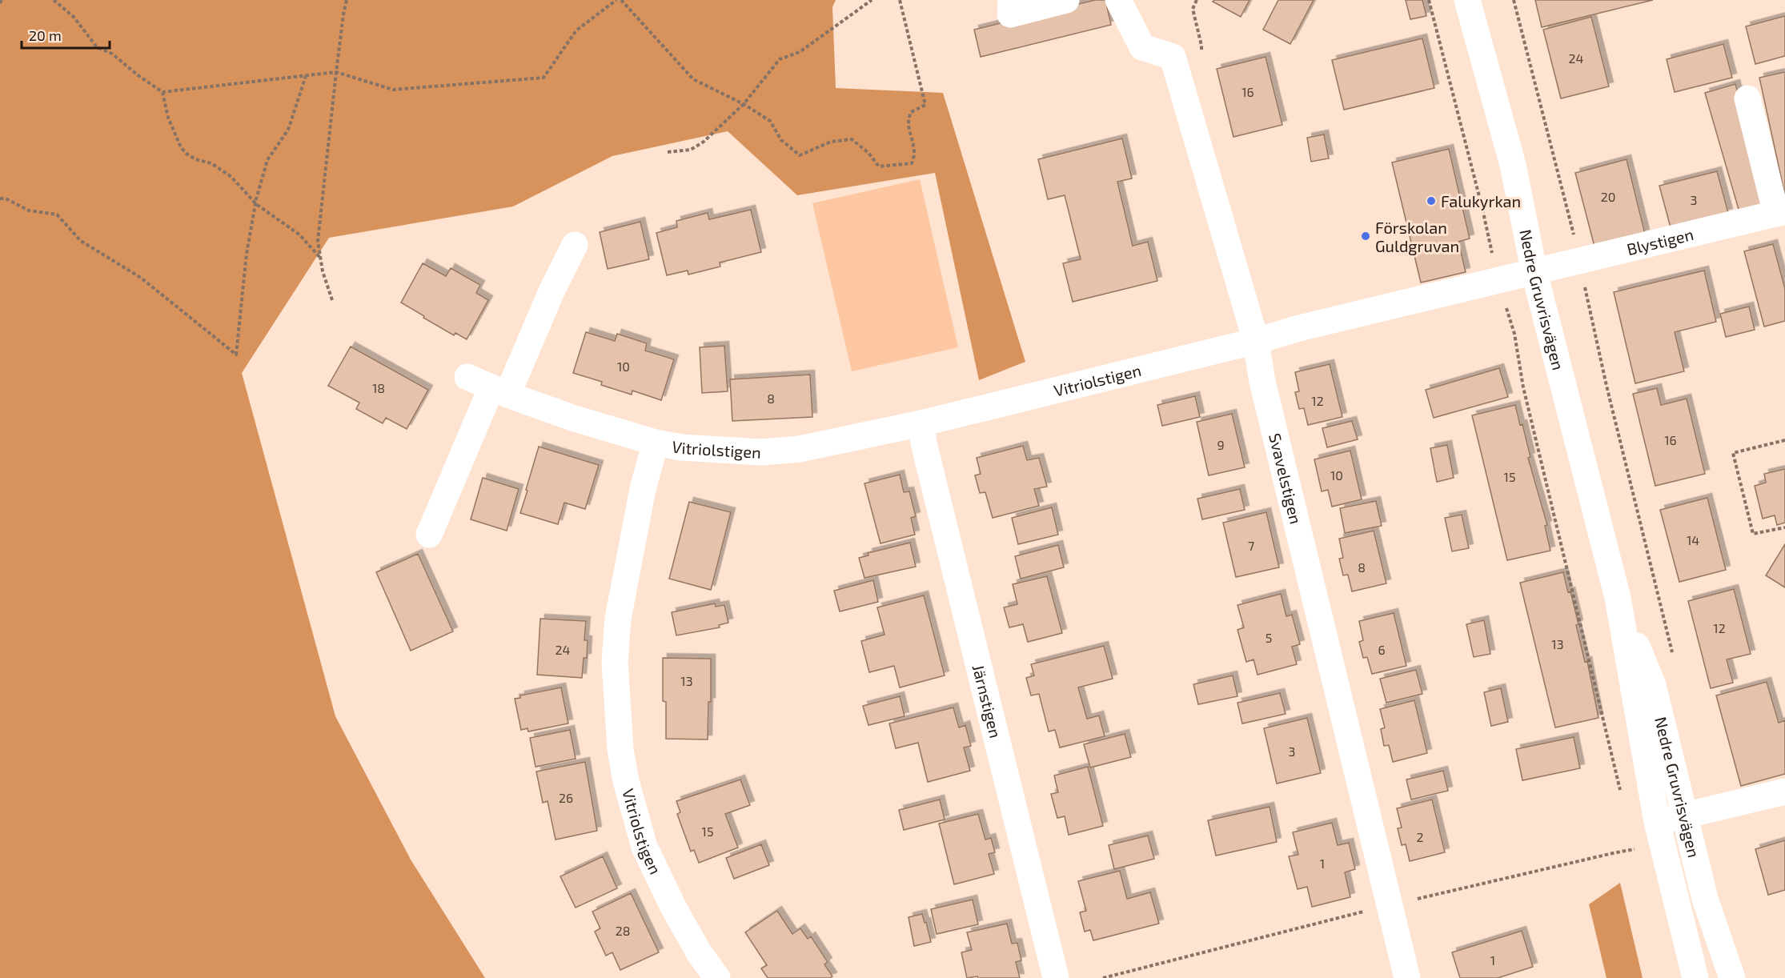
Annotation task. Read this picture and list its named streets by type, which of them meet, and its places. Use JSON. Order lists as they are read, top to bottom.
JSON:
{
  "streets": {
    "street": [
      "Blystigen",
      "Nedre Gruvrisvägen",
      "Vitriolstigen",
      "Svavelstigen",
      "Järnstigen"
    ]
  },
  "crossings": [
    ["Blystigen", "Nedre Gruvrisvägen"],
    ["Blystigen", "Vitriolstigen"],
    ["Nedre Gruvrisvägen", "Vitriolstigen"],
    ["Vitriolstigen", "Svavelstigen"],
    ["Vitriolstigen", "Järnstigen"]
  ],
  "places": ["Falukyrkan", "Förskolan Guldgruvan"],
  "house_numbers": [
    "24",
    "16",
    "20",
    "3",
    "10",
    "18",
    "8",
    "12",
    "16",
    "9",
    "10",
    "15",
    "14",
    "7",
    "8",
    "12",
    "5",
    "13",
    "24",
    "6",
    "13",
    "3",
    "26",
    "15",
    "2",
    "1",
    "28",
    "1"
  ],
  "scale_bar": "20 m"
}
